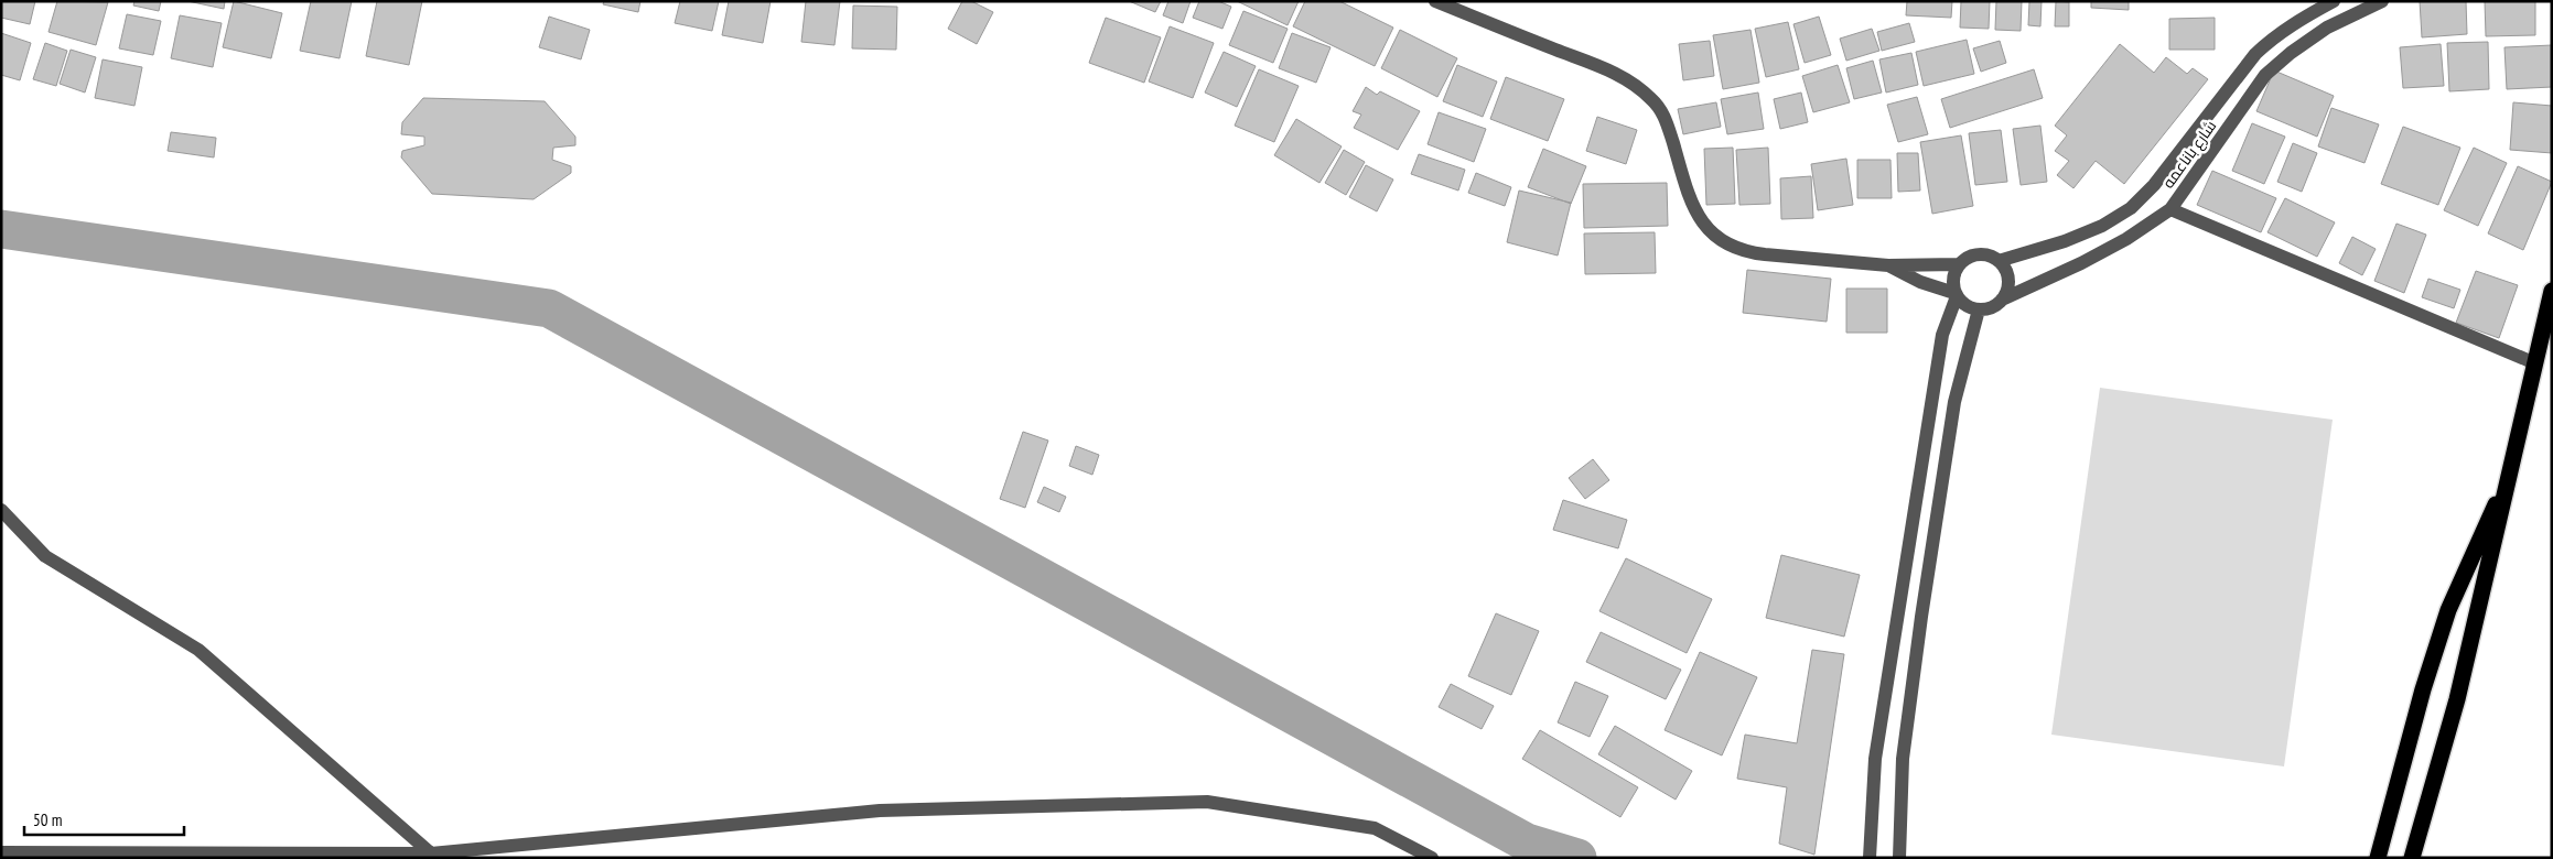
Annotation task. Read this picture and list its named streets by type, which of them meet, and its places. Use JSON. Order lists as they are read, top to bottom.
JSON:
{
  "streets": {
    "street": ["شارع باناعمه"]
  },
  "scale_bar": "50 m"
}
